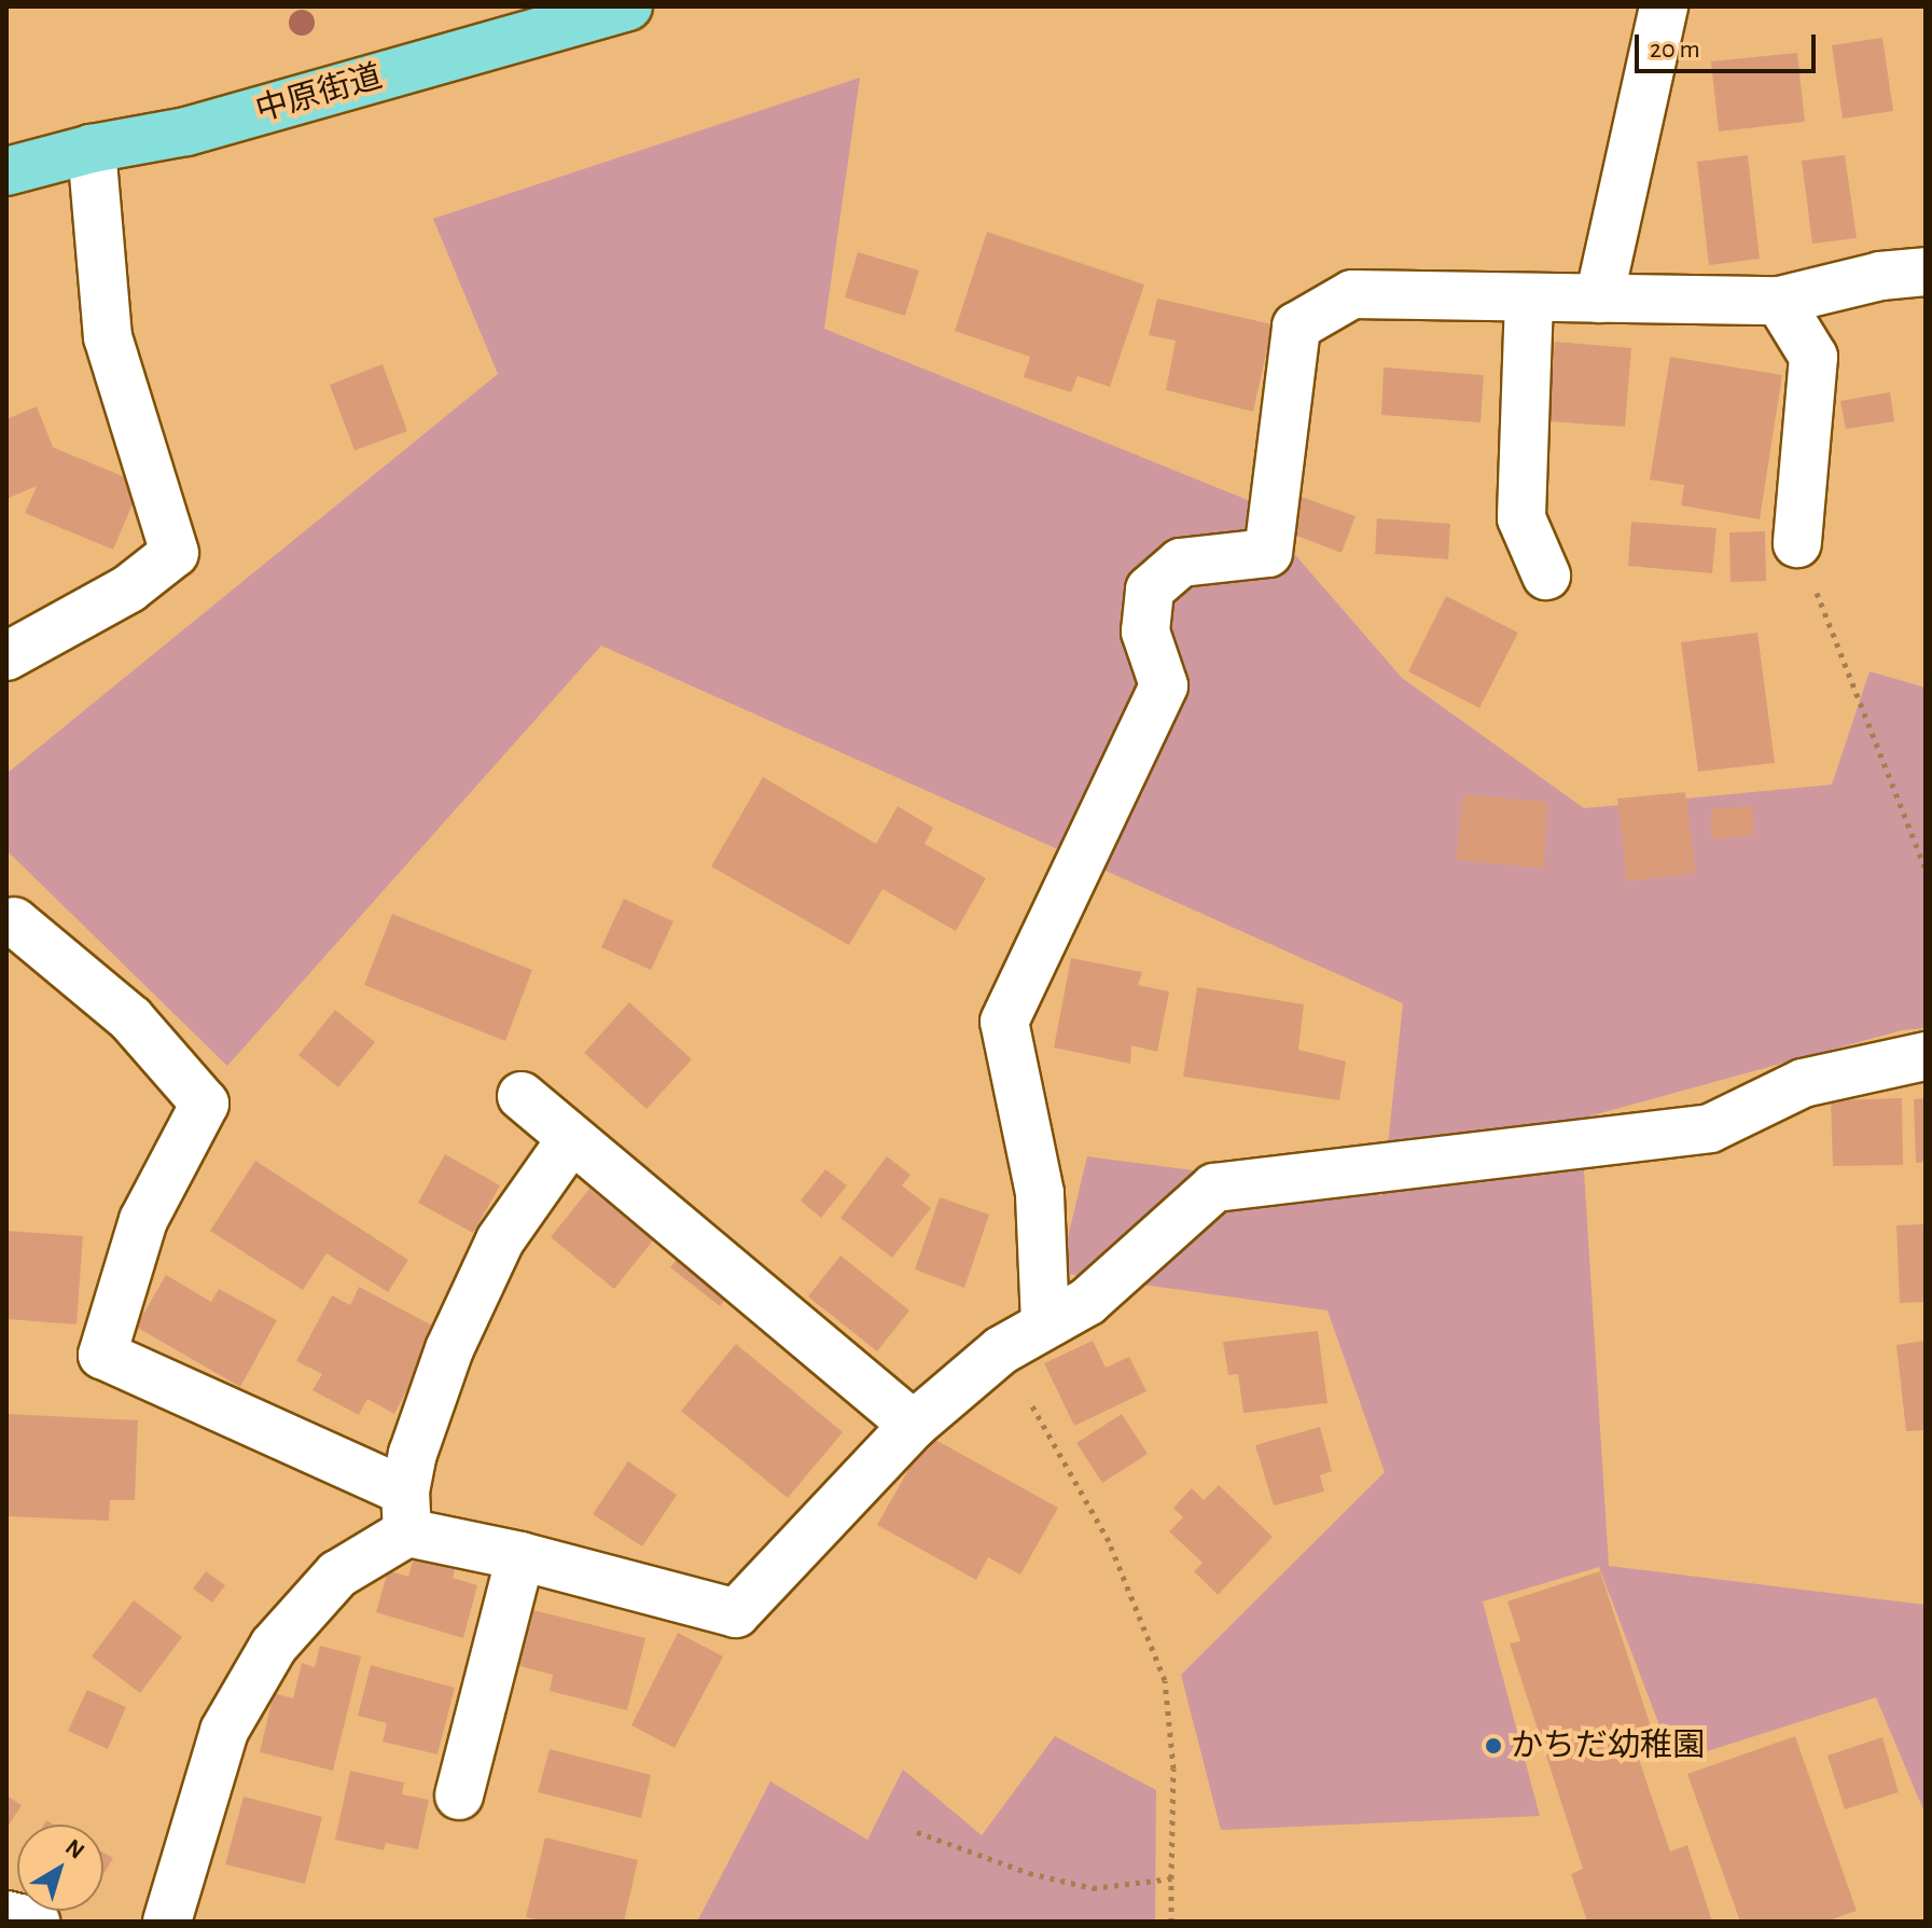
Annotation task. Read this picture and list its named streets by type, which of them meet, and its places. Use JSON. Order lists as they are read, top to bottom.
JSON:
{
  "streets": {
    "main road": ["中原街道"]
  },
  "places": ["かちだ幼稚園"],
  "scale_bar": "20 m",
  "north": "top right"
}
